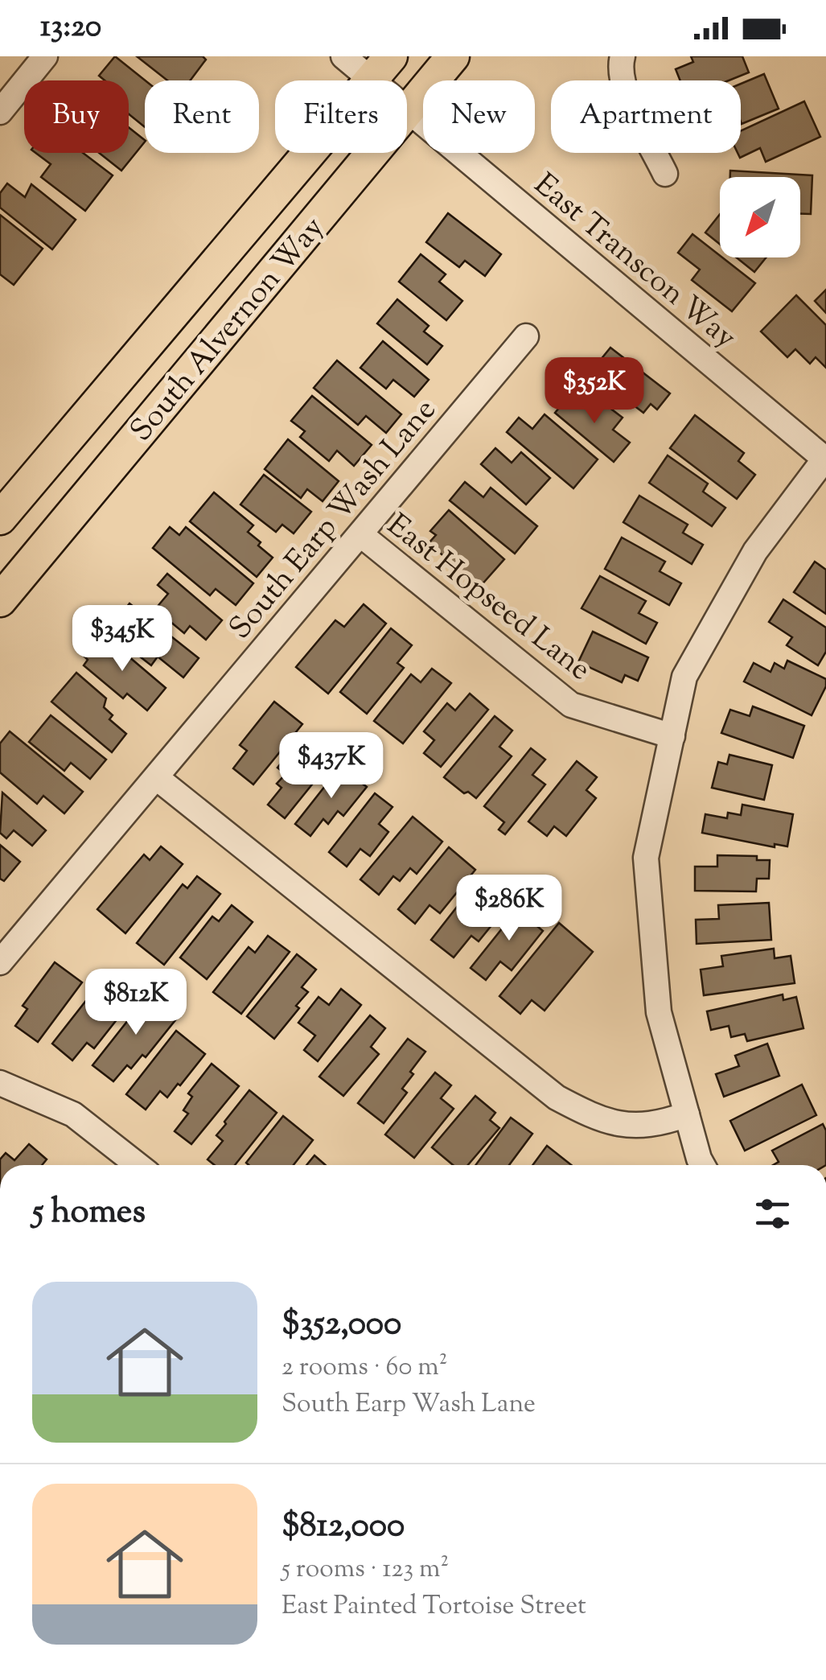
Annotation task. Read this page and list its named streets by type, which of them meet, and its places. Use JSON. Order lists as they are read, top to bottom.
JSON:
{
  "streets": {
    "main road": ["South Alvernon Way"],
    "street": ["East Transcon Way", "South Earp Wash Lane", "East Hopseed Lane"]
  },
  "crossings": [
    ["East Transcon Way", "South Alvernon Way"],
    ["South Earp Wash Lane", "East Hopseed Lane"]
  ],
  "north": "bottom left",
  "page": {
    "status": "13:20",
    "chip": [
      "Buy",
      "Rent",
      "Filters",
      "New",
      "Apartment"
    ],
    "price": [
      "$352K",
      "$345K",
      "$437K",
      "$286K",
      "$812K"
    ],
    "heading": "5 homes",
    "list": [
      {
        "name": "$352,000",
        "note": "2 rooms · 60 m² · South Earp Wash Lane"
      },
      {
        "name": "$812,000",
        "note": "5 rooms · 123 m² · East Painted Tortoise Street"
      }
    ]
  }
}
